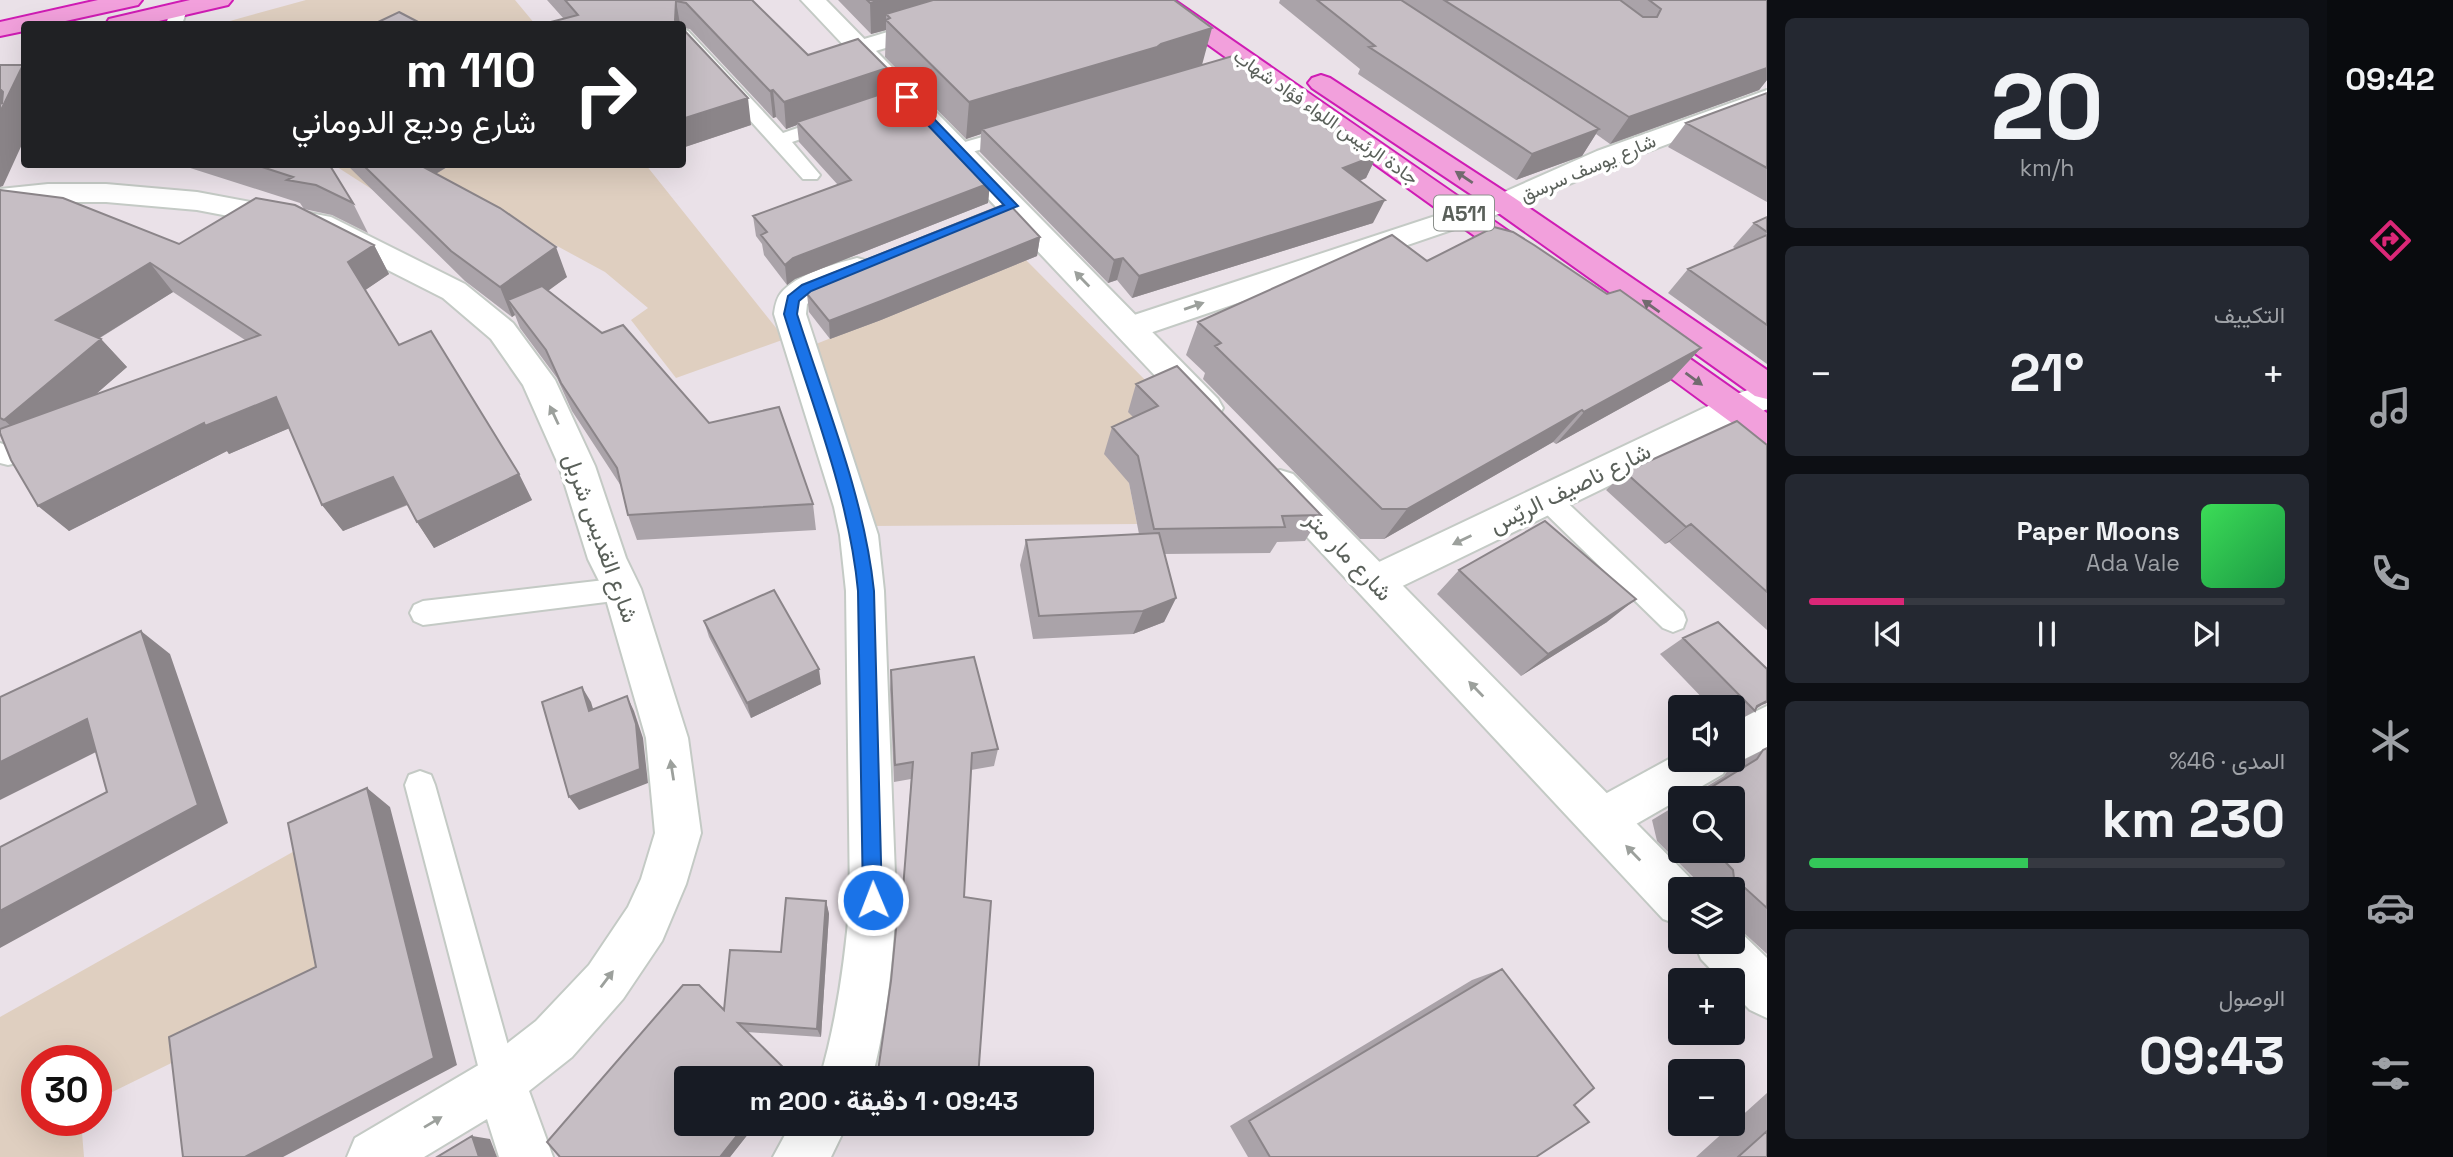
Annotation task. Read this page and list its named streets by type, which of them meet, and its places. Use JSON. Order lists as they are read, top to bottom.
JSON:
{
  "streets": {
    "highway": ["جادة الرئيس اللواء فؤاد شهاب", "A511"],
    "street": [
      "شارع يوسف سرسق",
      "شارع ناصيف الريّس",
      "شارع القديس شربل",
      "شارع مار متر"
    ]
  },
  "crossings": [
    ["جادة الرئيس اللواء فؤاد شهاب", "شارع يوسف سرسق"],
    ["شارع يوسف سرسق", "شارع مار متر"],
    ["شارع ناصيف الريّس", "شارع مار متر"]
  ],
  "one_way": ["شارع يوسف سرسق", "شارع مار متر"],
  "page": {
    "tabs": "09:42",
    "tile": [
      ["20", "km/h"],
      "التكييف",
      ["المدى · 46%", "230 km"],
      ["الوصول", "09:43"]
    ],
    "turn": ["110 m", "شارع وديع الدوماني"],
    "heat": ["−", "21°", "+"],
    "song": ["Paper Moons", "Ada Vale"],
    "map_buttons": ["+", "−"],
    "limit": "30",
    "trip": "09:43 · 1 دقيقة · 200 m"
  }
}
